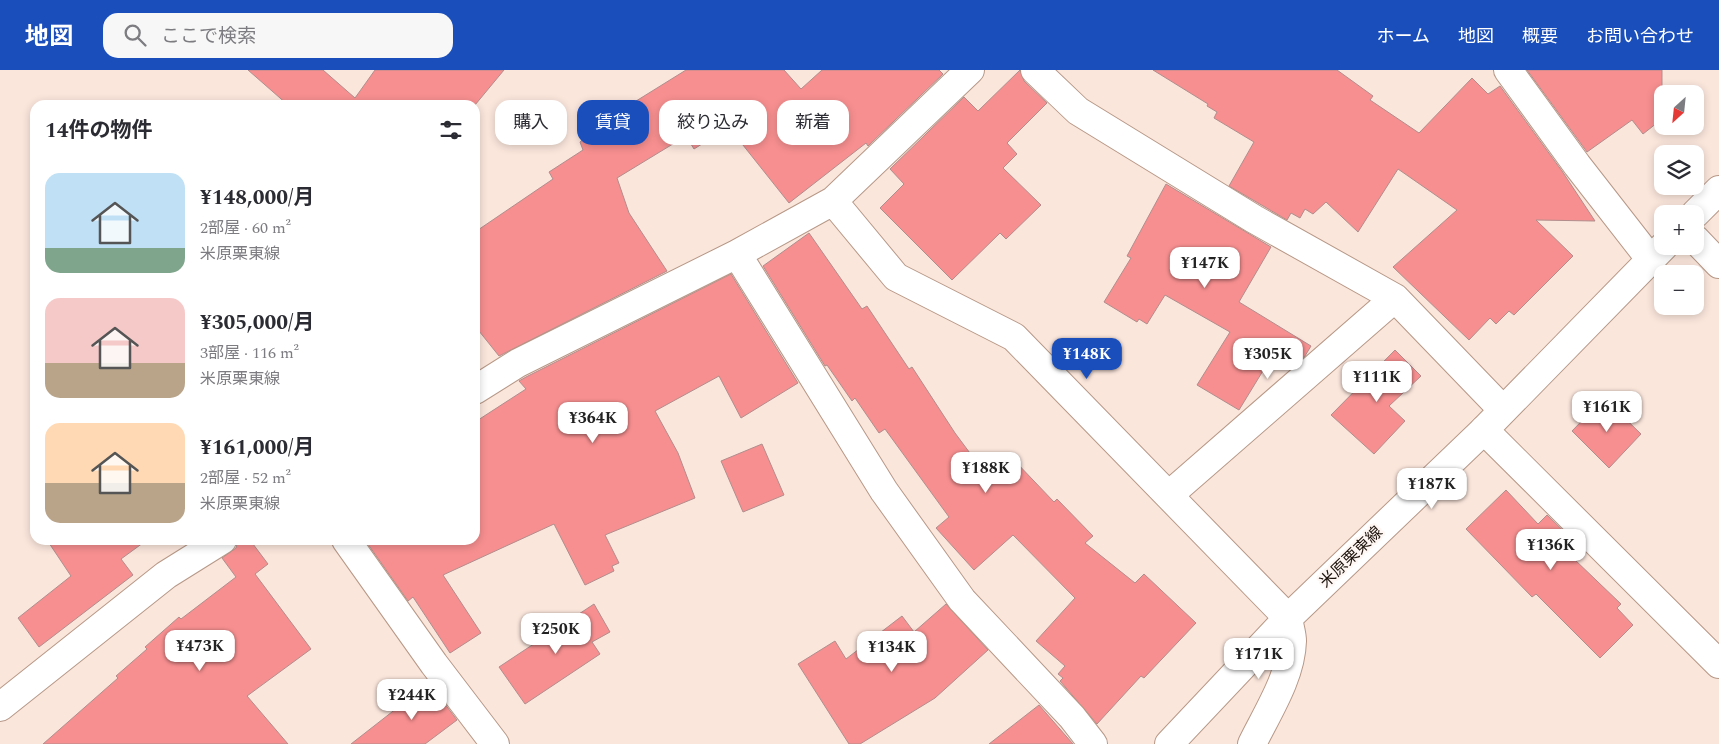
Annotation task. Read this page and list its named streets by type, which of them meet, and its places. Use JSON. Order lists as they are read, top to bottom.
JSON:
{
  "streets": {
    "street": ["米原栗東線"]
  },
  "north": "bottom left",
  "page": {
    "header": "地図",
    "search": "ここで検索",
    "nav": [
      "ホーム",
      "地図",
      "概要",
      "お問い合わせ"
    ],
    "map_buttons": ["+", "−"],
    "chip": [
      "購入",
      "賃貸",
      "絞り込み",
      "新着"
    ],
    "heading": "14件の物件",
    "list": [
      {
        "name": "¥148,000/月",
        "note": "2部屋 · 60 m² · 米原栗東線"
      },
      {
        "name": "¥305,000/月",
        "note": "3部屋 · 116 m² · 米原栗東線"
      },
      {
        "name": "¥161,000/月",
        "note": "2部屋 · 52 m² · 米原栗東線"
      }
    ],
    "price": [
      "¥147K",
      "¥148K",
      "¥305K",
      "¥111K",
      "¥161K",
      "¥364K",
      "¥188K",
      "¥187K",
      "¥136K",
      "¥250K",
      "¥473K",
      "¥134K",
      "¥171K",
      "¥244K"
    ]
  }
}
